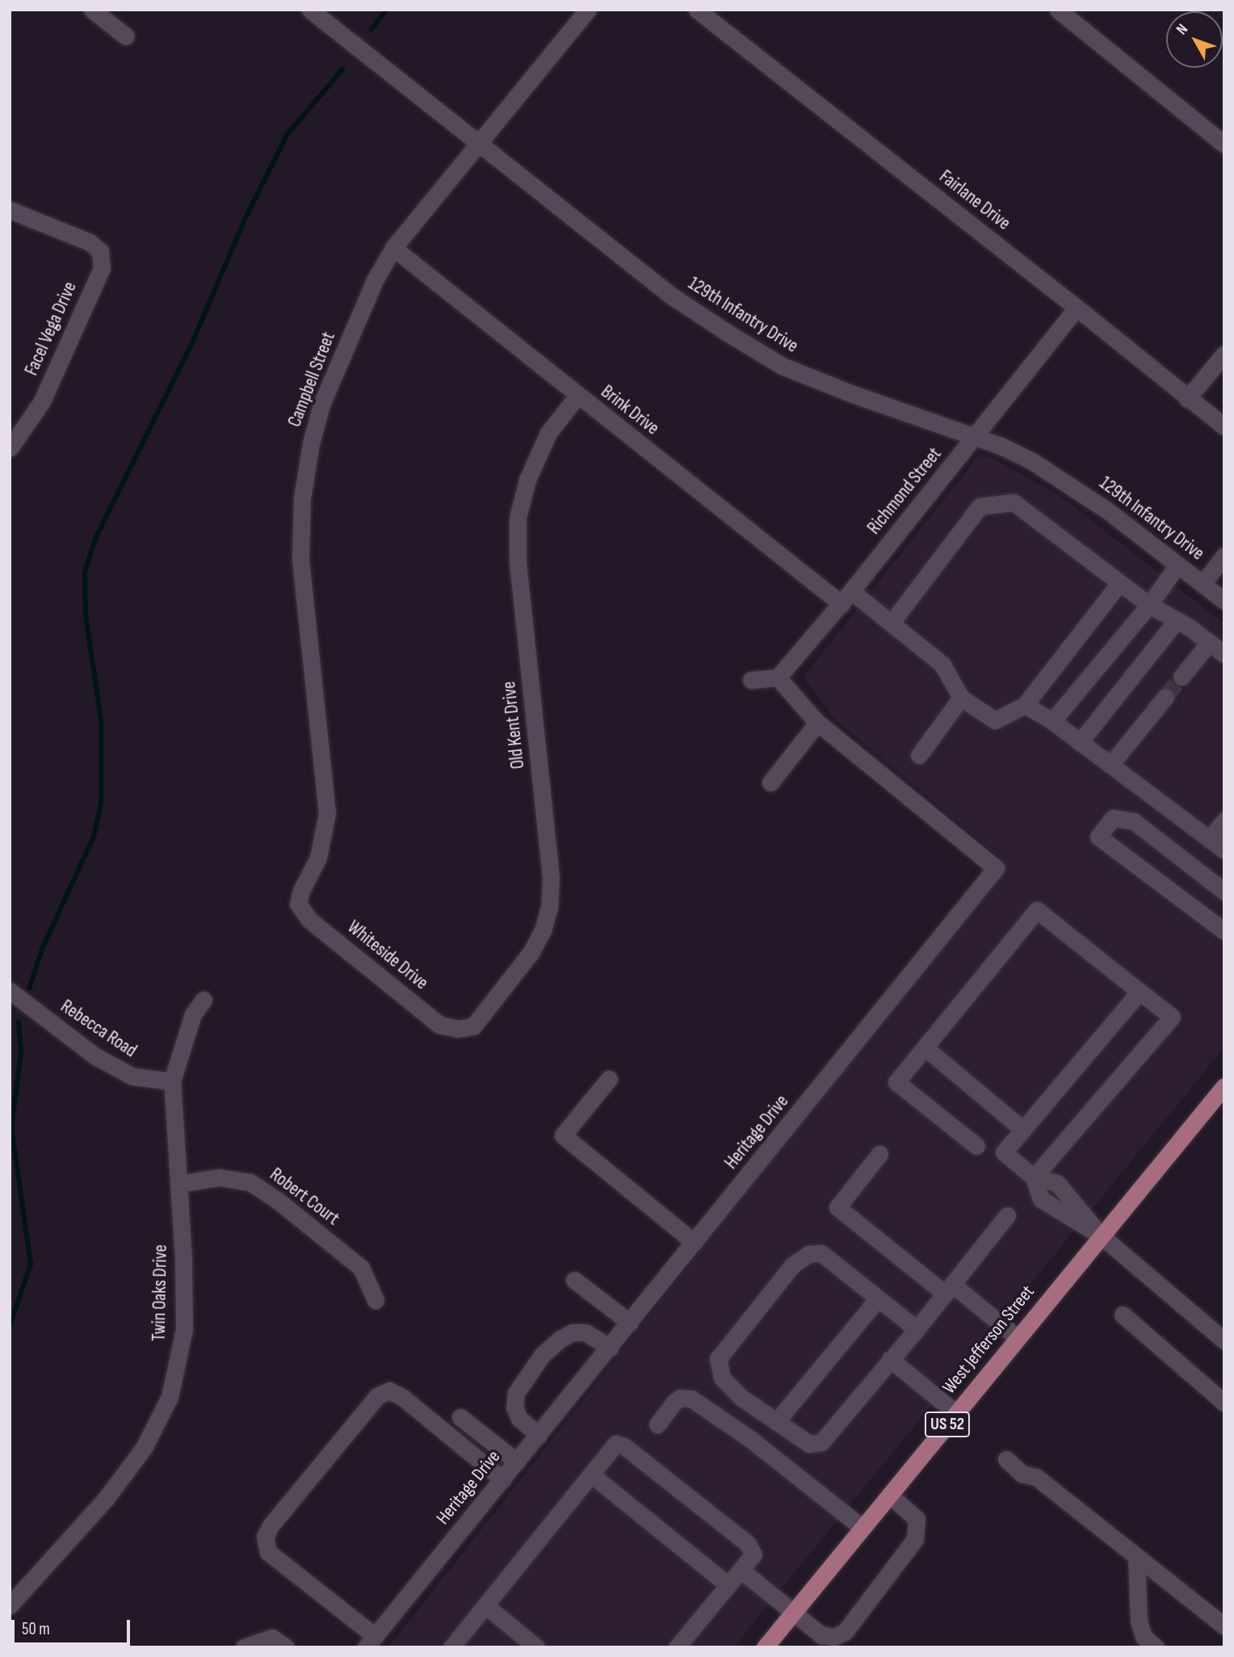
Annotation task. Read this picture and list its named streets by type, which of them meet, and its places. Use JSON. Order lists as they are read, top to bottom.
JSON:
{
  "streets": {
    "main road": ["West Jefferson Street", "US 52"],
    "street": [
      "Fairlane Drive",
      "129th Infantry Drive",
      "Facel Vega Drive",
      "Campbell Street",
      "Brink Drive",
      "Richmond Street",
      "Old Kent Drive",
      "Whiteside Drive",
      "Rebecca Road",
      "Heritage Drive",
      "Robert Court",
      "Twin Oaks Drive"
    ]
  },
  "crossings": [
    ["Fairlane Drive", "Richmond Street"],
    ["129th Infantry Drive", "Campbell Street"],
    ["129th Infantry Drive", "Richmond Street"],
    ["Campbell Street", "Brink Drive"],
    ["Campbell Street", "Whiteside Drive"],
    ["Brink Drive", "Richmond Street"],
    ["Brink Drive", "Old Kent Drive"],
    ["Richmond Street", "Heritage Drive"],
    ["Old Kent Drive", "Whiteside Drive"],
    ["Rebecca Road", "Twin Oaks Drive"],
    ["Robert Court", "Twin Oaks Drive"]
  ],
  "scale_bar": "50 m",
  "north": "top left"
}
